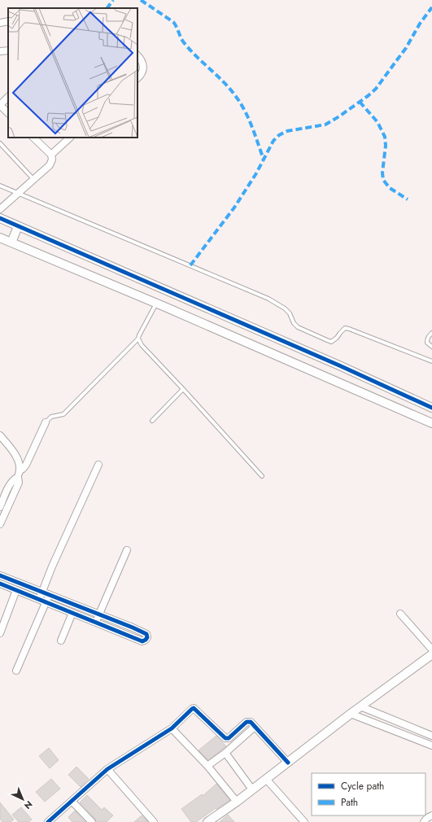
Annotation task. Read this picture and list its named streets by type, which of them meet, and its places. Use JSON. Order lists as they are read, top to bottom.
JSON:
{
  "legend": ["Cycle path", "Path"],
  "north": "bottom right"
}
